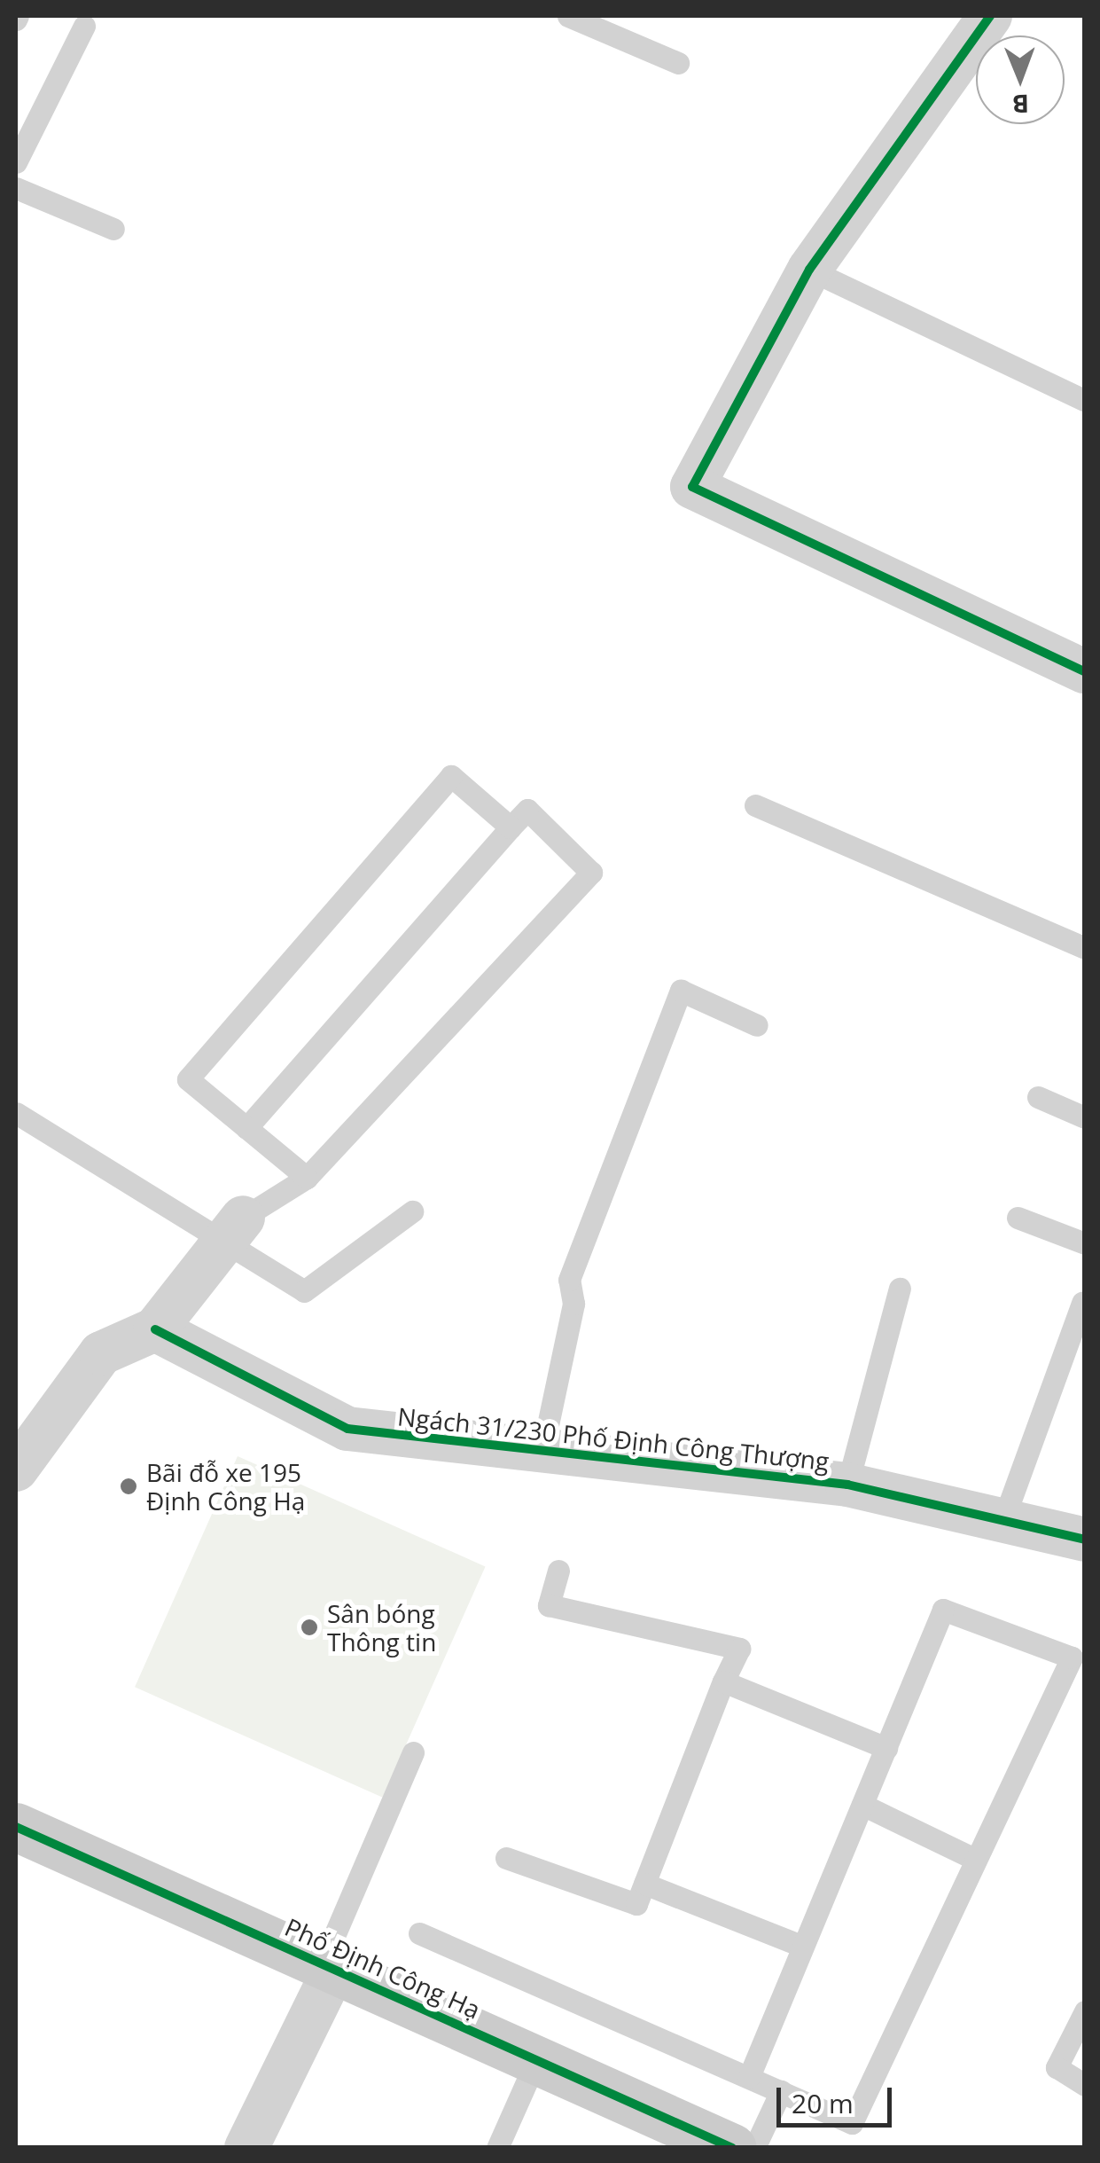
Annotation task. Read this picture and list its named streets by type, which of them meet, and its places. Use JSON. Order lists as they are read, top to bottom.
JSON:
{
  "streets": {
    "street": ["Ngách 31/230 Phố Định Công Thượng", "Phố Định Công Hạ"]
  },
  "places": ["Bãi đỗ xe 195 Định Công Hạ", "Sân bóng Thông tin"],
  "scale_bar": "20 m",
  "north": "bottom"
}
